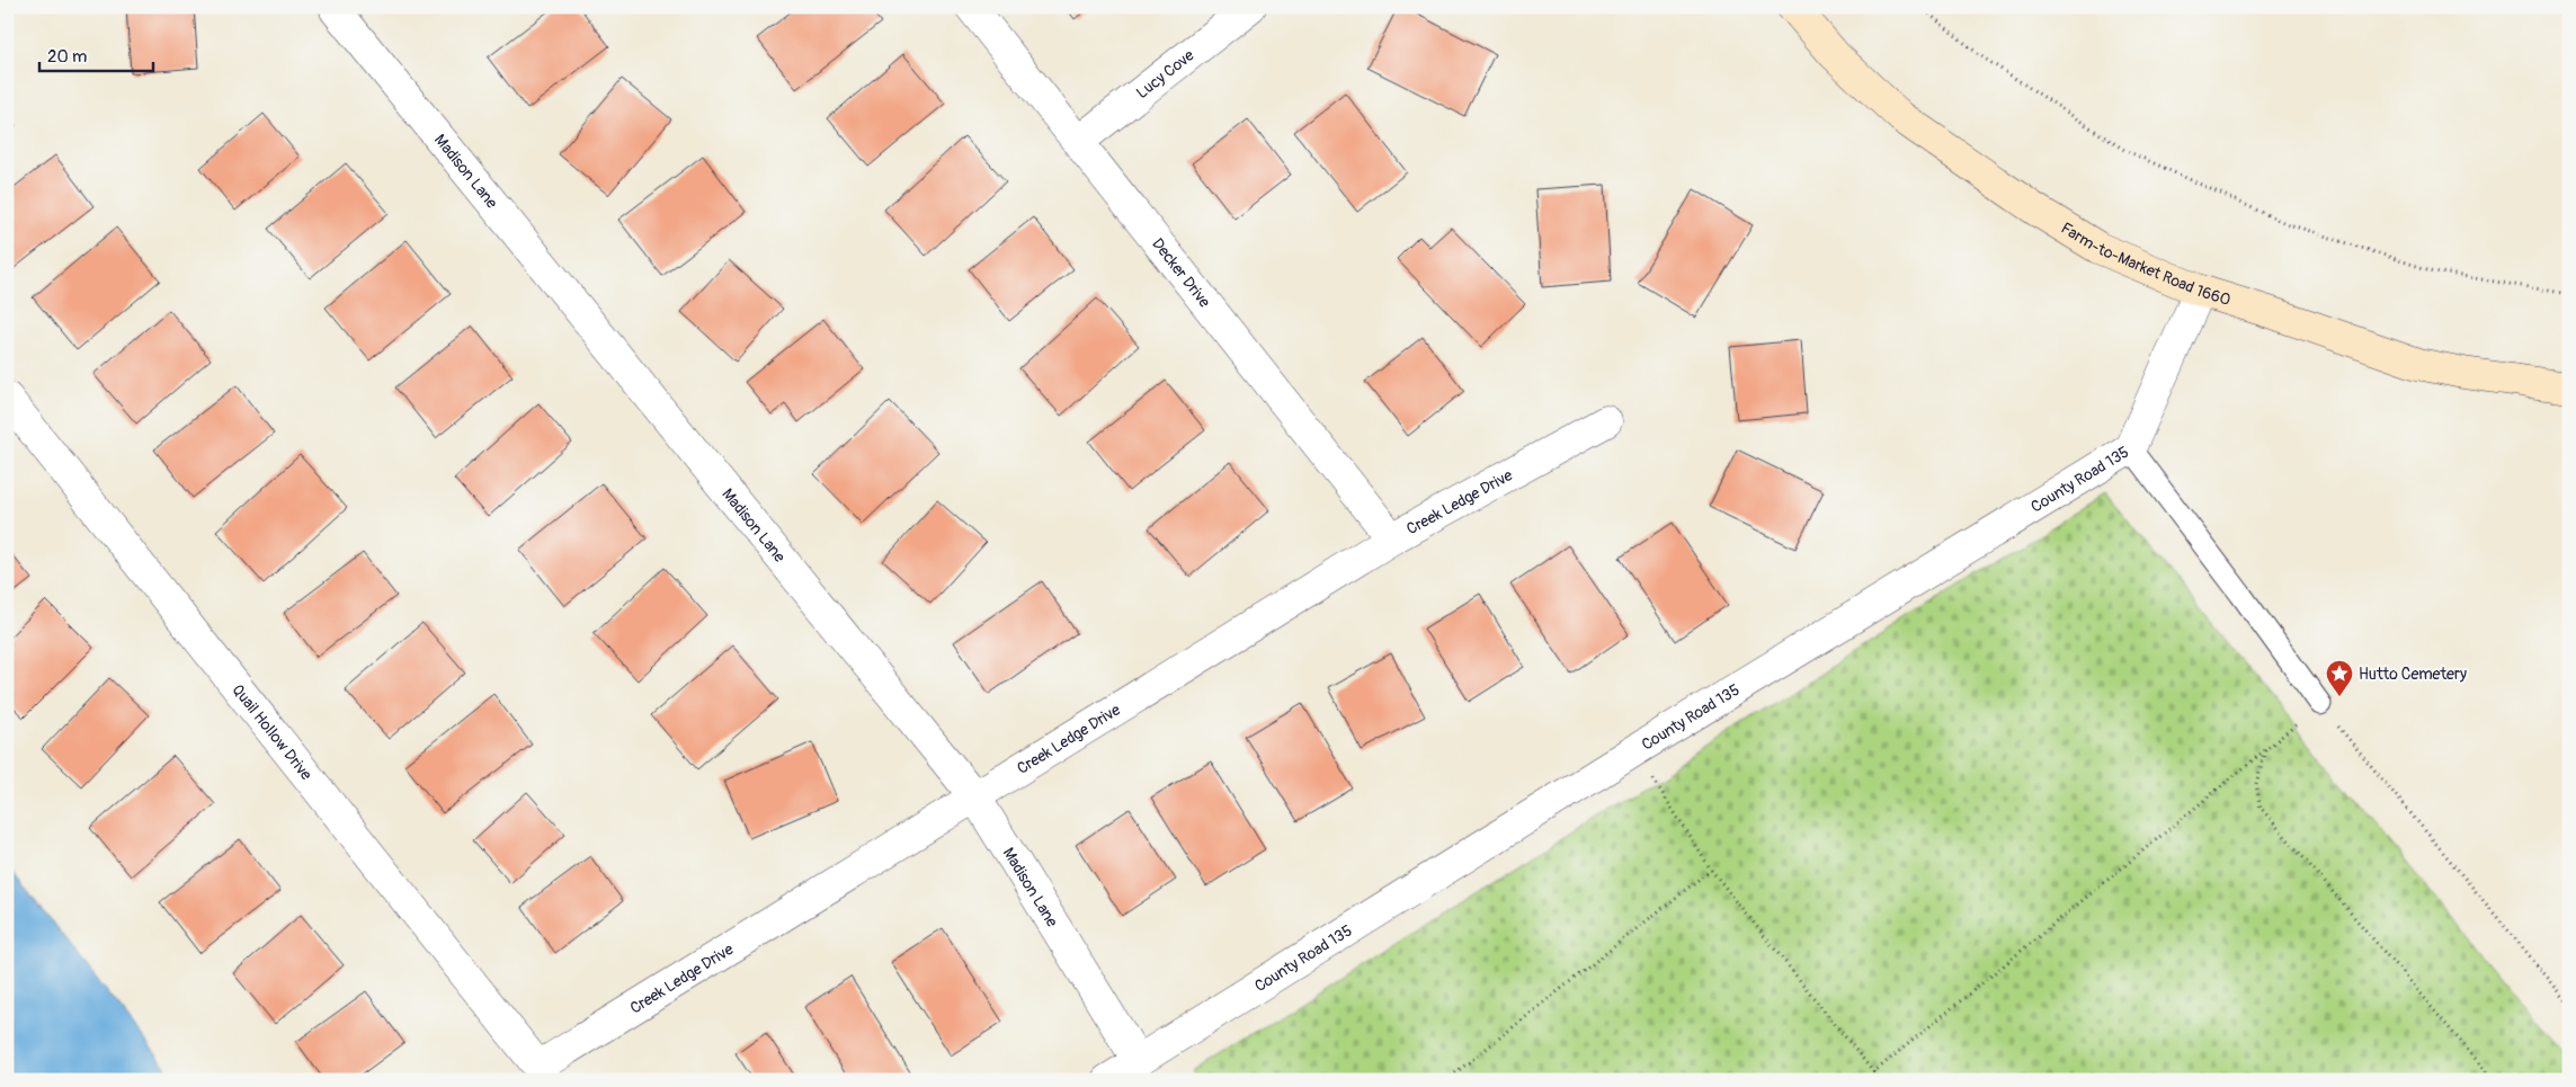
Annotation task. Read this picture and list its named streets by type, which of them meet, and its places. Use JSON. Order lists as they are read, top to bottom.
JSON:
{
  "streets": {
    "main road": ["Farm-to-Market Road 1660"],
    "street": [
      "Lucy Cove",
      "Madison Lane",
      "Decker Drive",
      "County Road 135",
      "Creek Ledge Drive",
      "Quail Hollow Drive"
    ]
  },
  "crossings": [
    ["Lucy Cove", "Decker Drive"],
    ["Madison Lane", "County Road 135"],
    ["Madison Lane", "Creek Ledge Drive"],
    ["Farm-to-Market Road 1660", "County Road 135"],
    ["Decker Drive", "Creek Ledge Drive"],
    ["Creek Ledge Drive", "Quail Hollow Drive"]
  ],
  "places": {
    "place": ["Hutto Cemetery"]
  },
  "scale_bar": "20 m"
}
